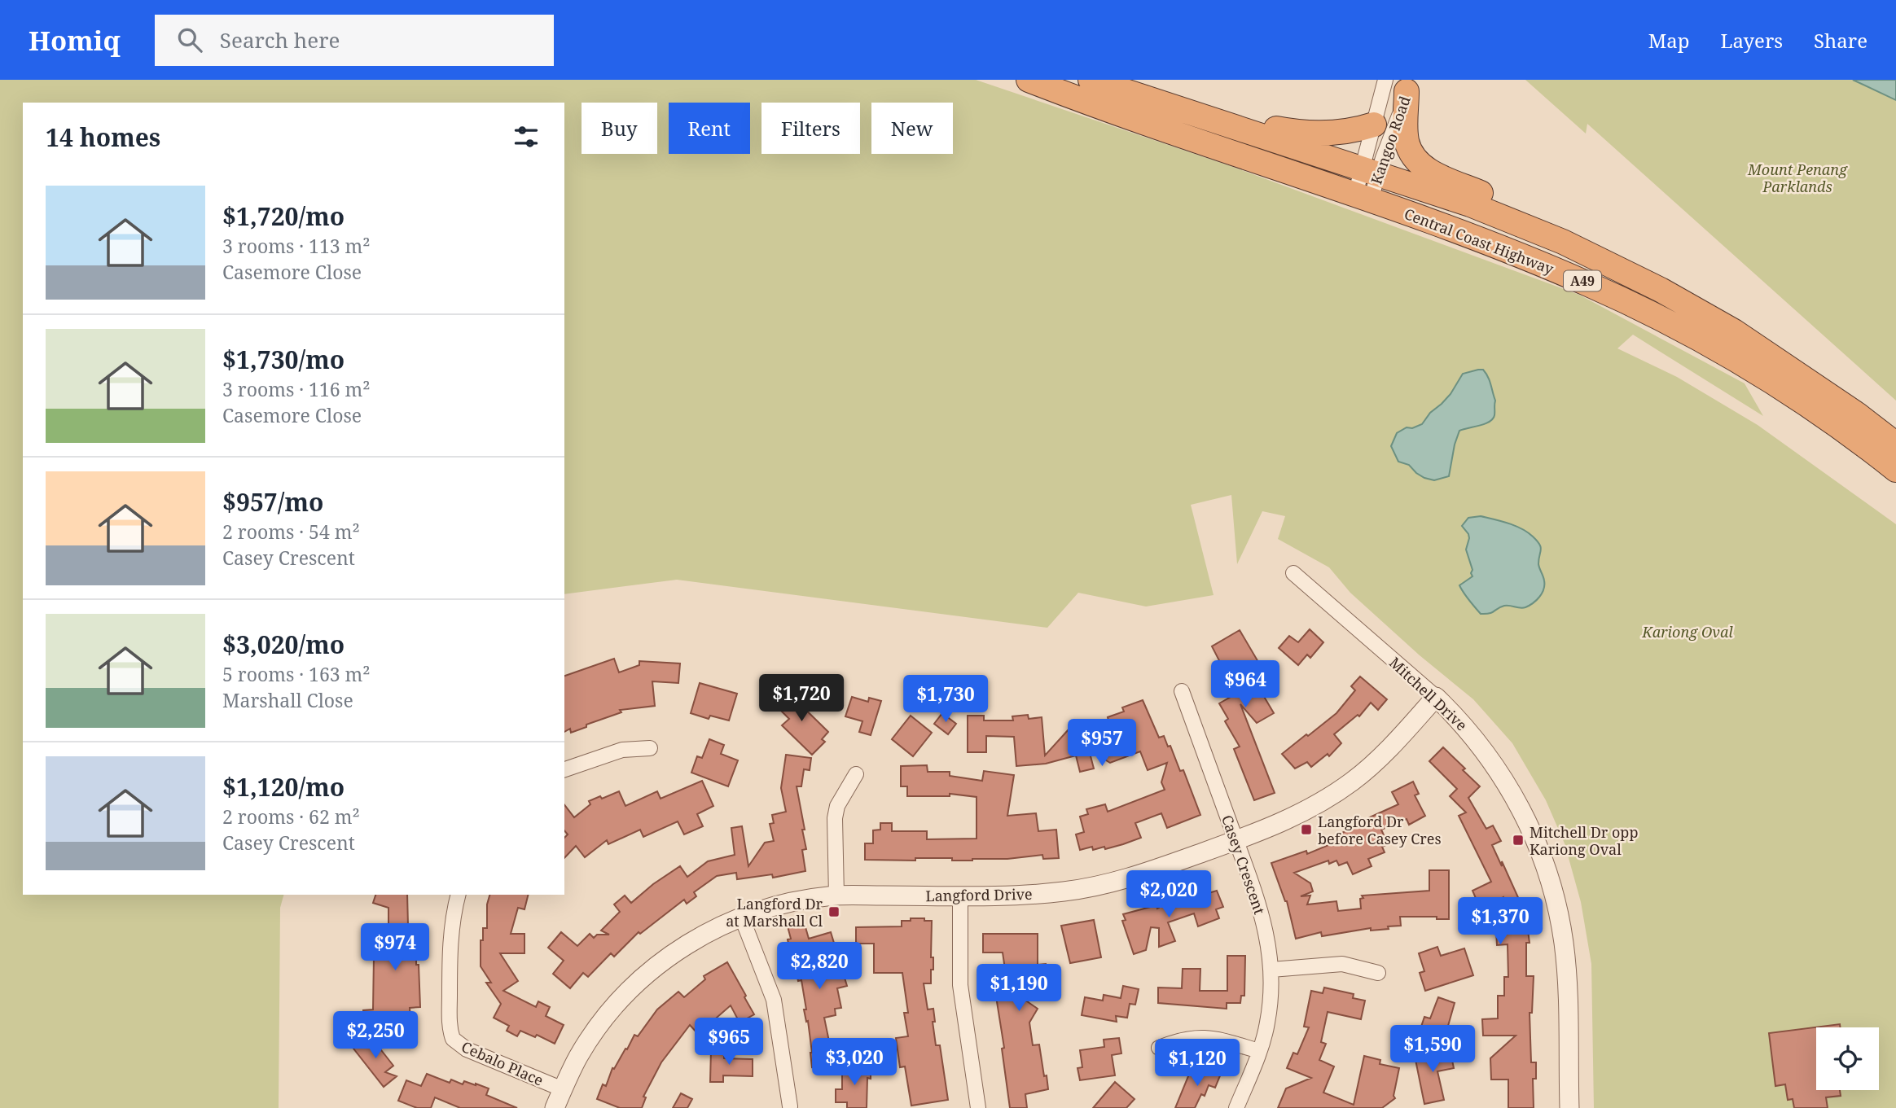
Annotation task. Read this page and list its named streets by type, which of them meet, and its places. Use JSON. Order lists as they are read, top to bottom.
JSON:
{
  "streets": {
    "highway": ["Central Coast Highway", "A49"],
    "street": [
      "Kangoo Road",
      "Mitchell Drive",
      "Casey Crescent",
      "Langford Drive",
      "Cebalo Place"
    ]
  },
  "crossings": [
    ["Kangoo Road", "Central Coast Highway"],
    ["Mitchell Drive", "Langford Drive"],
    ["Casey Crescent", "Langford Drive"],
    ["Langford Drive", "Cebalo Place"]
  ],
  "parks": ["Mount Penang Parklands", "Kariong Oval"],
  "places": {
    "transit": ["Langford Dr before Casey Cres", "Mitchell Dr opp Kariong Oval", "Langford Dr at Marshall Cl"]
  },
  "page": {
    "header": "Homiq",
    "search": "Search here",
    "nav": ["Map", "Layers", "Share"],
    "chip": [
      "Buy",
      "Rent",
      "Filters",
      "New"
    ],
    "heading": "14 homes",
    "list": [
      {
        "name": "$1,720/mo",
        "note": "3 rooms · 113 m² · Casemore Close"
      },
      {
        "name": "$1,730/mo",
        "note": "3 rooms · 116 m² · Casemore Close"
      },
      {
        "name": "$957/mo",
        "note": "2 rooms · 54 m² · Casey Crescent"
      },
      {
        "name": "$3,020/mo",
        "note": "5 rooms · 163 m² · Marshall Close"
      },
      {
        "name": "$1,120/mo",
        "note": "2 rooms · 62 m² · Casey Crescent"
      }
    ],
    "price": [
      "$964",
      "$1,720",
      "$1,730",
      "$957",
      "$2,020",
      "$1,370",
      "$974",
      "$2,820",
      "$1,190",
      "$2,250",
      "$965",
      "$1,590",
      "$3,020",
      "$1,120"
    ]
  }
}
